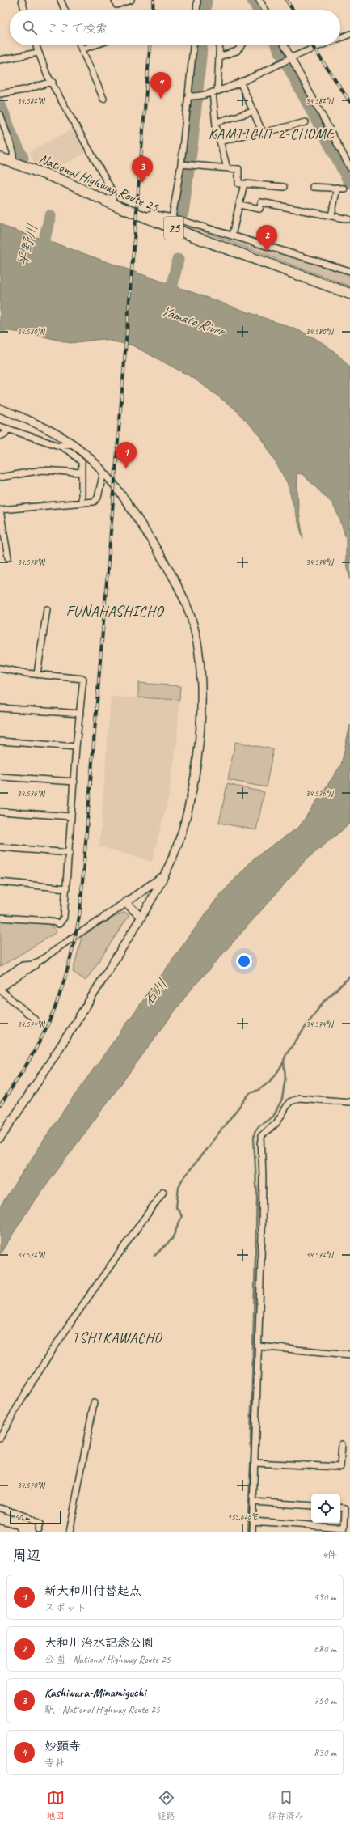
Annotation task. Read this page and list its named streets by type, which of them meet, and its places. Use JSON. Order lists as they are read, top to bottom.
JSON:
{
  "streets": {
    "main road": ["National Highway Route 25", "25"]
  },
  "districts": ["KAMIICHI 2-CHOME", "FUNAHASHICHO", "ISHIKAWACHO"],
  "water": ["平野川", "Yamato River", "石川"],
  "scale_bar": "50 m",
  "page": {
    "search": "ここで検索",
    "pins": [
      "4",
      "3",
      "2",
      "1"
    ],
    "scale": "50 m",
    "heading": ["周辺", "4件"],
    "list": [
      {
        "mark": "1",
        "name": "新大和川付替起点",
        "note": "スポット",
        "value": "490 m"
      },
      {
        "mark": "2",
        "name": "大和川治水記念公園",
        "note": "公園 · National Highway Route 25",
        "value": "680 m"
      },
      {
        "mark": "3",
        "name": "Kashiwara-Minamiguchi",
        "note": "駅 · National Highway Route 25",
        "value": "750 m"
      },
      {
        "mark": "4",
        "name": "妙顕寺",
        "note": "寺社",
        "value": "830 m"
      }
    ],
    "nav": ["地図", "経路", "保存済み"]
  },
  "coordinates": [
    "34.582°N",
    "34.580°N",
    "34.578°N",
    "34.576°N",
    "34.574°N",
    "34.572°N",
    "34.570°N",
    "135.626°E"
  ]
}
